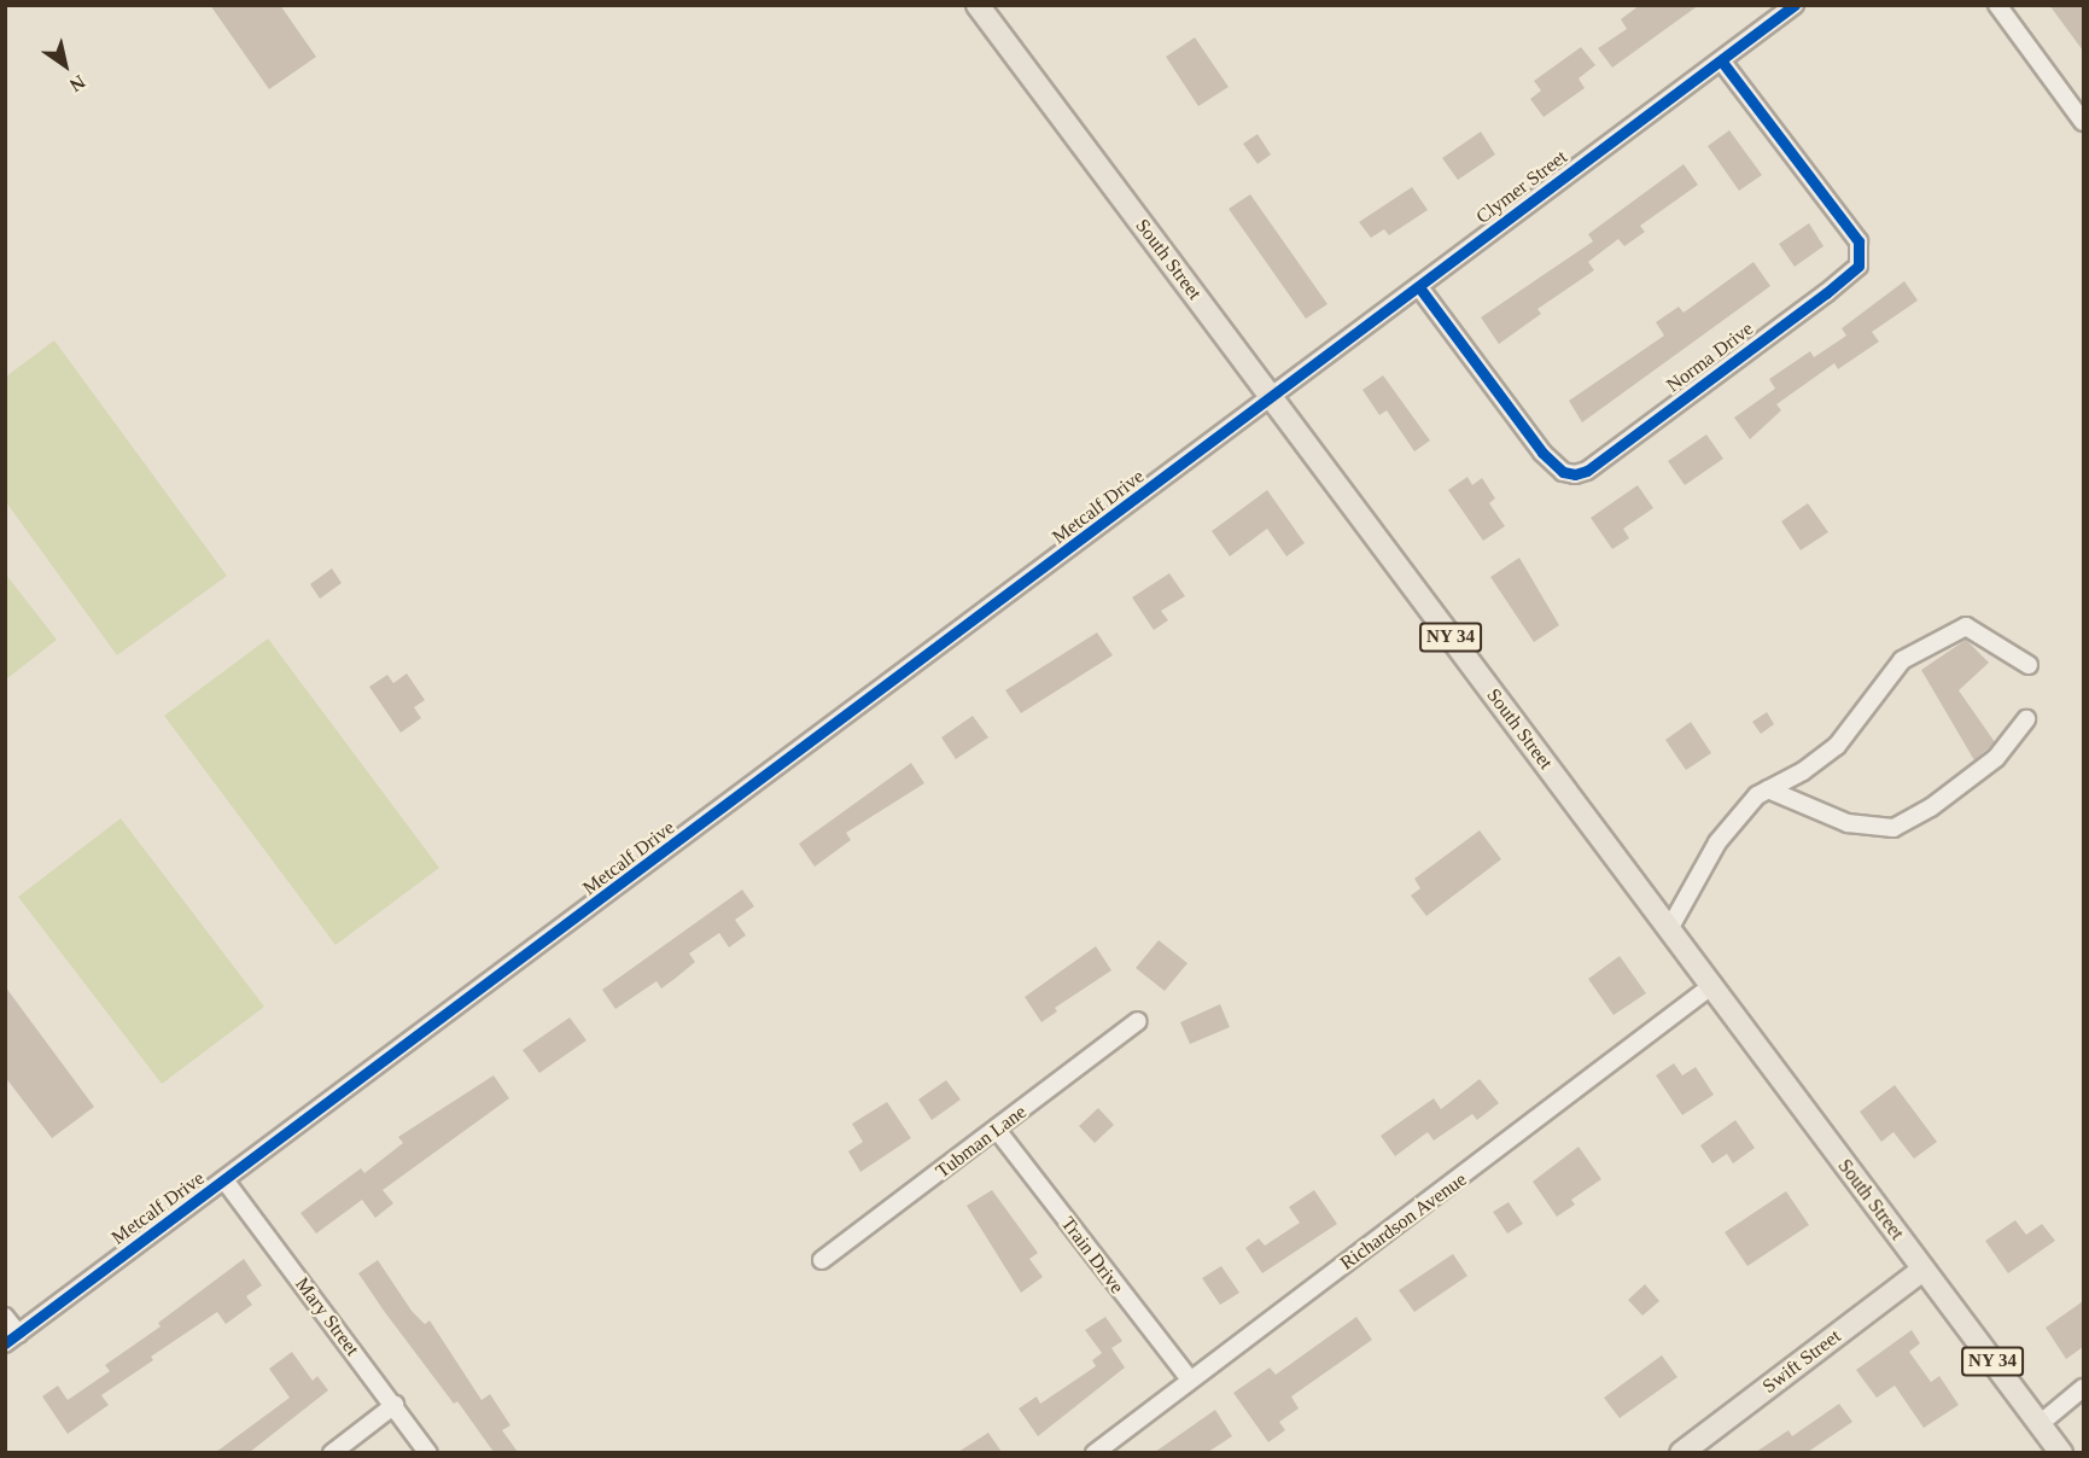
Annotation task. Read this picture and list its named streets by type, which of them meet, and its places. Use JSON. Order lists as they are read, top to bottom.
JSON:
{
  "streets": {
    "main road": ["South Street", "NY 34", "Swift Street"],
    "street": [
      "Clymer Street",
      "Norma Drive",
      "Metcalf Drive",
      "Tubman Lane",
      "Richardson Avenue",
      "Train Drive",
      "Mary Street"
    ]
  },
  "crossings": [
    ["Clymer Street", "South Street"],
    ["Clymer Street", "Norma Drive"],
    ["Clymer Street", "Metcalf Drive"],
    ["South Street", "Metcalf Drive"],
    ["South Street", "Richardson Avenue"],
    ["South Street", "Swift Street"],
    ["Metcalf Drive", "Mary Street"],
    ["Tubman Lane", "Train Drive"],
    ["Richardson Avenue", "Train Drive"]
  ],
  "north": "bottom right"
}
